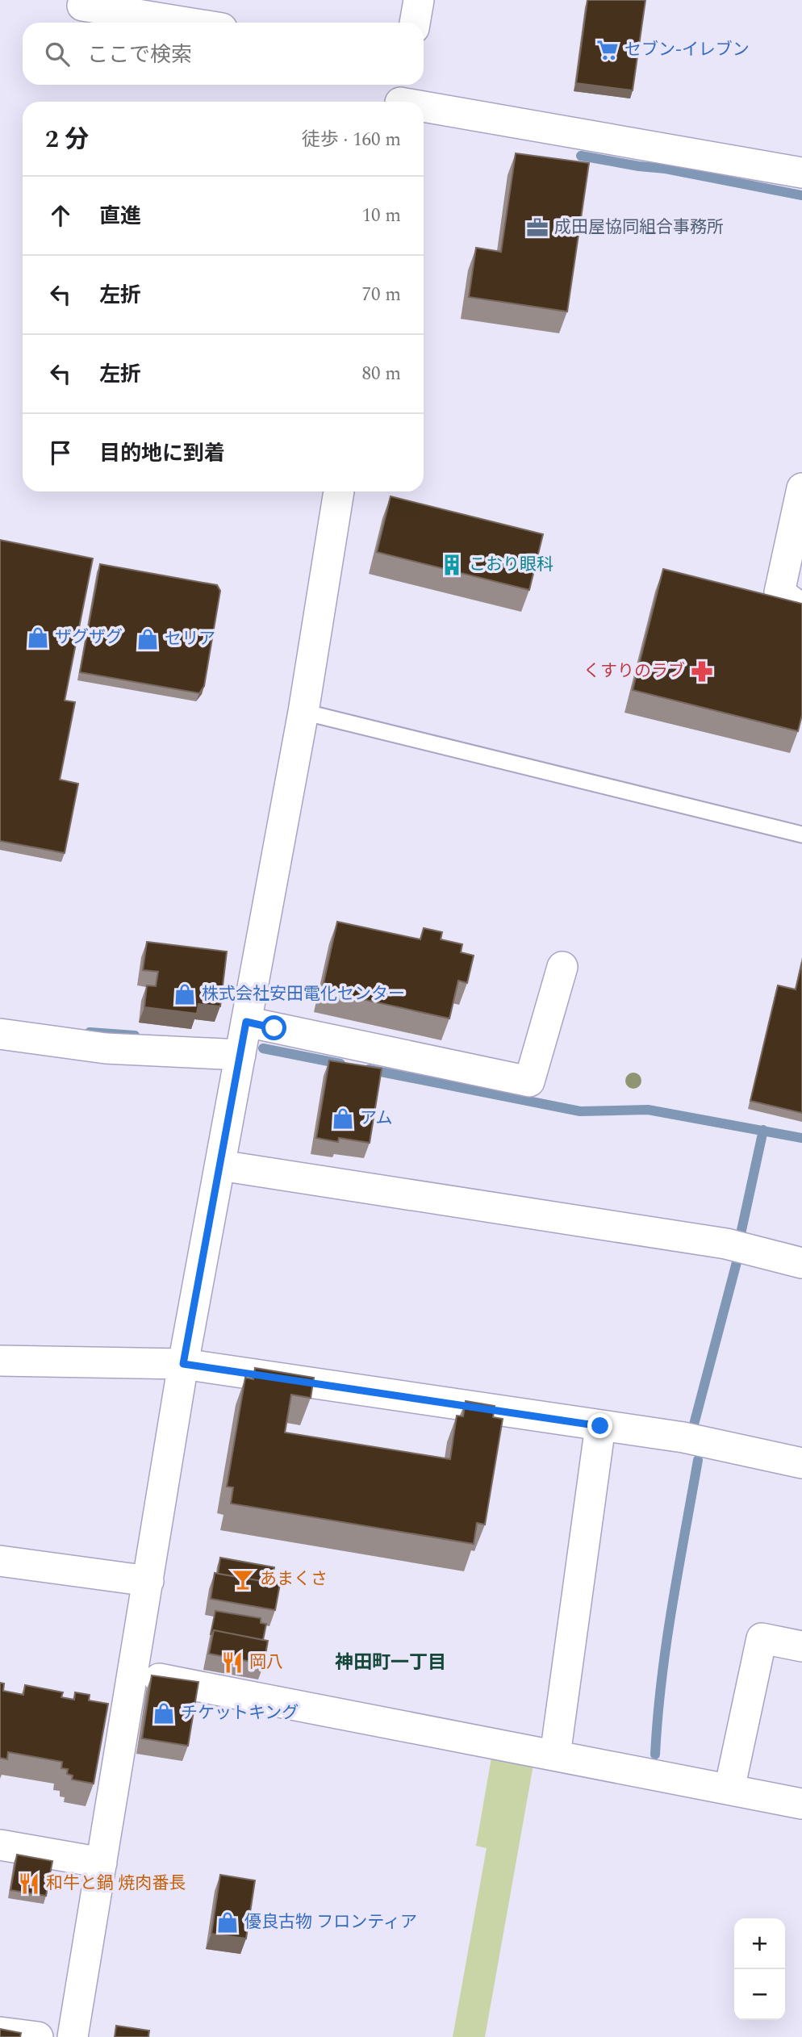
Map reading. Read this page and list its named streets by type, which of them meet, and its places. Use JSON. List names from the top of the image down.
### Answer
{
  "districts": ["神田町一丁目"],
  "places": {
    "supermarket": ["セブン-イレブン"],
    "office": ["成田屋協同組合事務所"],
    "building": ["こおり眼科"],
    "shop": [
      "ザグザグ",
      "セリア",
      "株式会社安田電化センター",
      "アム",
      "チケットキング",
      "優良古物 フロンティア"
    ],
    "pharmacy": ["くすりのラブ"],
    "bar": ["あまくさ"],
    "restaurant": ["岡八", "和牛と鍋 焼肉番長"]
  },
  "page": {
    "search": "ここで検索",
    "heading": ["2 分", "徒歩 · 160 m"],
    "list": [
      ["直進", "10 m"],
      ["左折", "70 m"],
      ["左折", "80 m"],
      "目的地に到着"
    ],
    "map_buttons": ["+", "−"]
  }
}
